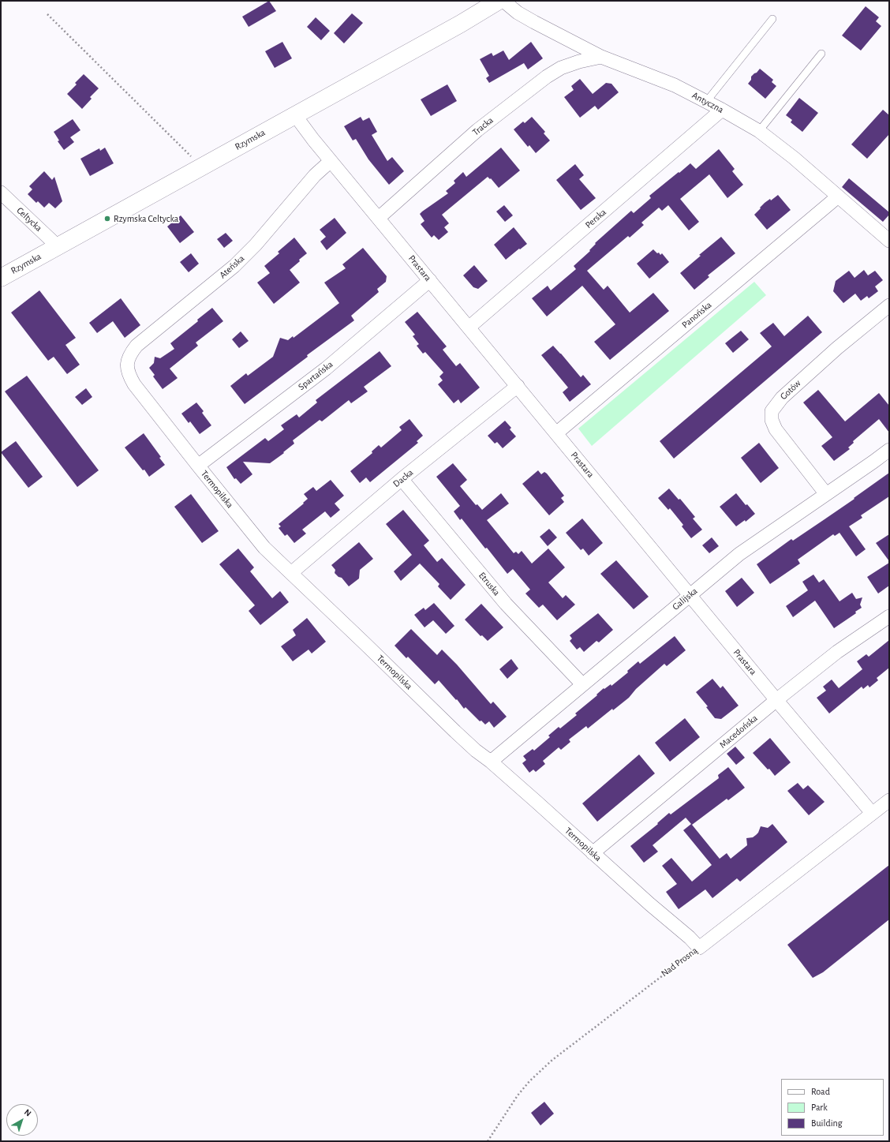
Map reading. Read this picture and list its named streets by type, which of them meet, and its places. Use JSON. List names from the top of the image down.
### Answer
{
  "streets": {
    "main road": ["Rzymska"],
    "street": [
      "Antyczna",
      "Tracka",
      "Perska",
      "Celtycka",
      "Ateńska",
      "Prastara",
      "Panońska",
      "Spartańska",
      "Gotów",
      "Dacka",
      "Termopilska",
      "Etruska",
      "Galijska",
      "Macedońska",
      "Nad Prosną"
    ]
  },
  "crossings": [
    ["Antyczna", "Tracka"],
    ["Antyczna", "Perska"],
    ["Antyczna", "Panońska"],
    ["Tracka", "Prastara"],
    ["Rzymska", "Celtycka"],
    ["Rzymska", "Prastara"],
    ["Perska", "Prastara"],
    ["Ateńska", "Prastara"],
    ["Ateńska", "Termopilska"],
    ["Prastara", "Panońska"],
    ["Prastara", "Spartańska"],
    ["Prastara", "Dacka"],
    ["Prastara", "Galijska"],
    ["Prastara", "Macedońska"],
    ["Prastara", "Nad Prosną"],
    ["Spartańska", "Termopilska"],
    ["Gotów", "Galijska"],
    ["Dacka", "Termopilska"],
    ["Dacka", "Etruska"],
    ["Termopilska", "Galijska"],
    ["Termopilska", "Macedońska"],
    ["Termopilska", "Nad Prosną"],
    ["Etruska", "Galijska"]
  ],
  "places": ["Rzymska Celtycka"],
  "legend": ["Road", "Park", "Building"],
  "north": "top right"
}
